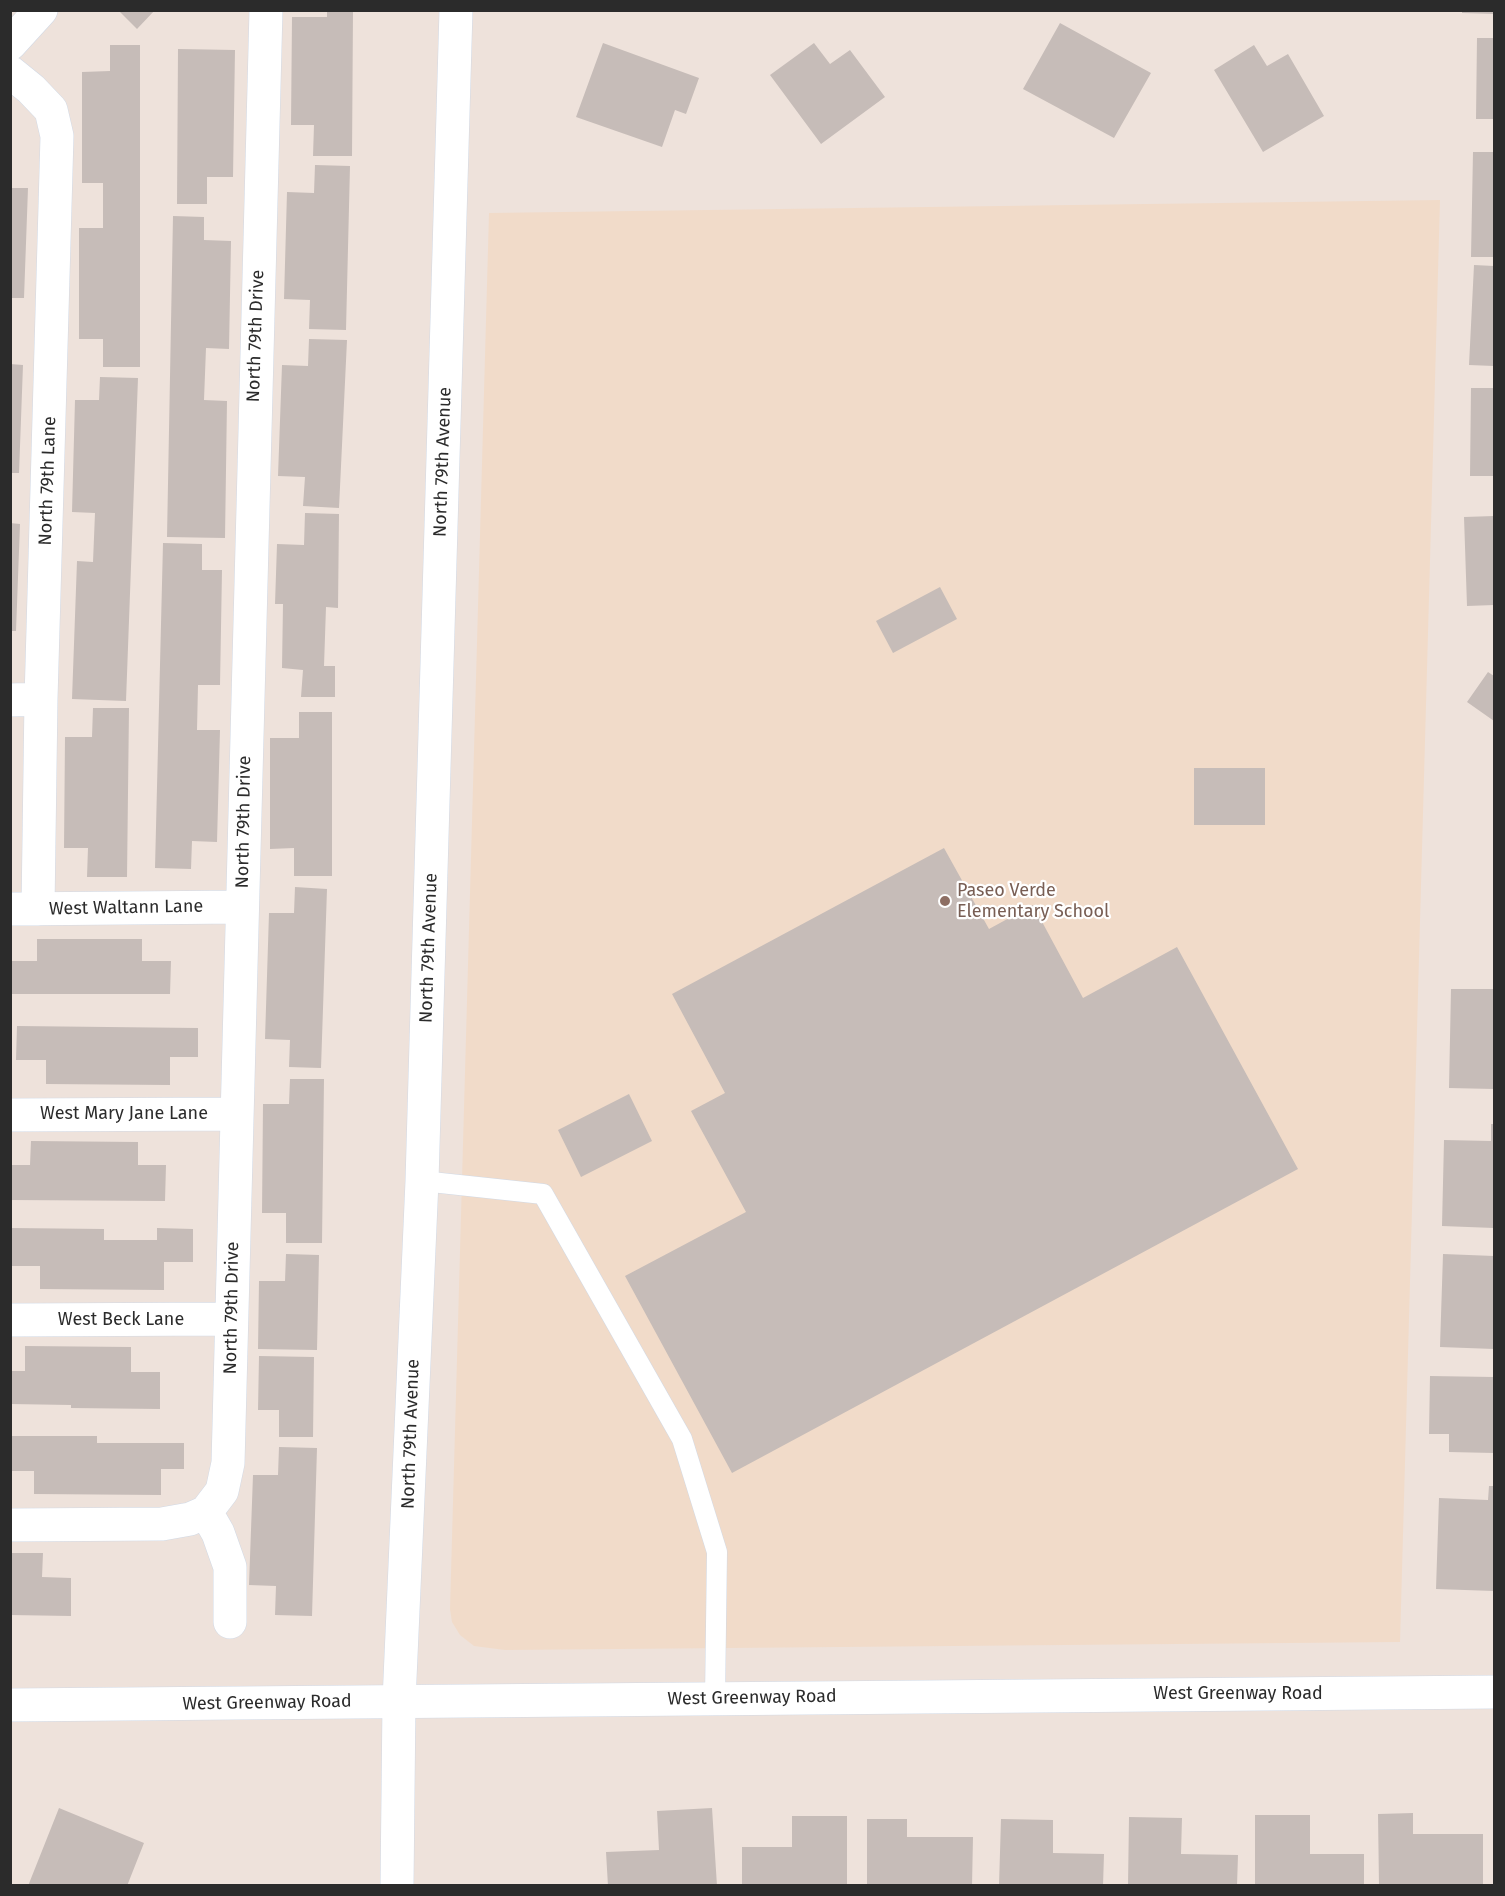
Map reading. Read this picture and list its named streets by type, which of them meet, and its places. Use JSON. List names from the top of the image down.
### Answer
{
  "streets": {
    "street": [
      "North 79th Drive",
      "North 79th Avenue",
      "North 79th Lane",
      "West Waltann Lane",
      "West Mary Jane Lane",
      "West Beck Lane",
      "West Greenway Road"
    ]
  },
  "crossings": [
    ["North 79th Drive", "West Waltann Lane"],
    ["North 79th Drive", "West Mary Jane Lane"],
    ["North 79th Drive", "West Beck Lane"],
    ["North 79th Avenue", "West Greenway Road"],
    ["North 79th Lane", "West Waltann Lane"]
  ],
  "places": ["Paseo Verde Elementary School"]
}
